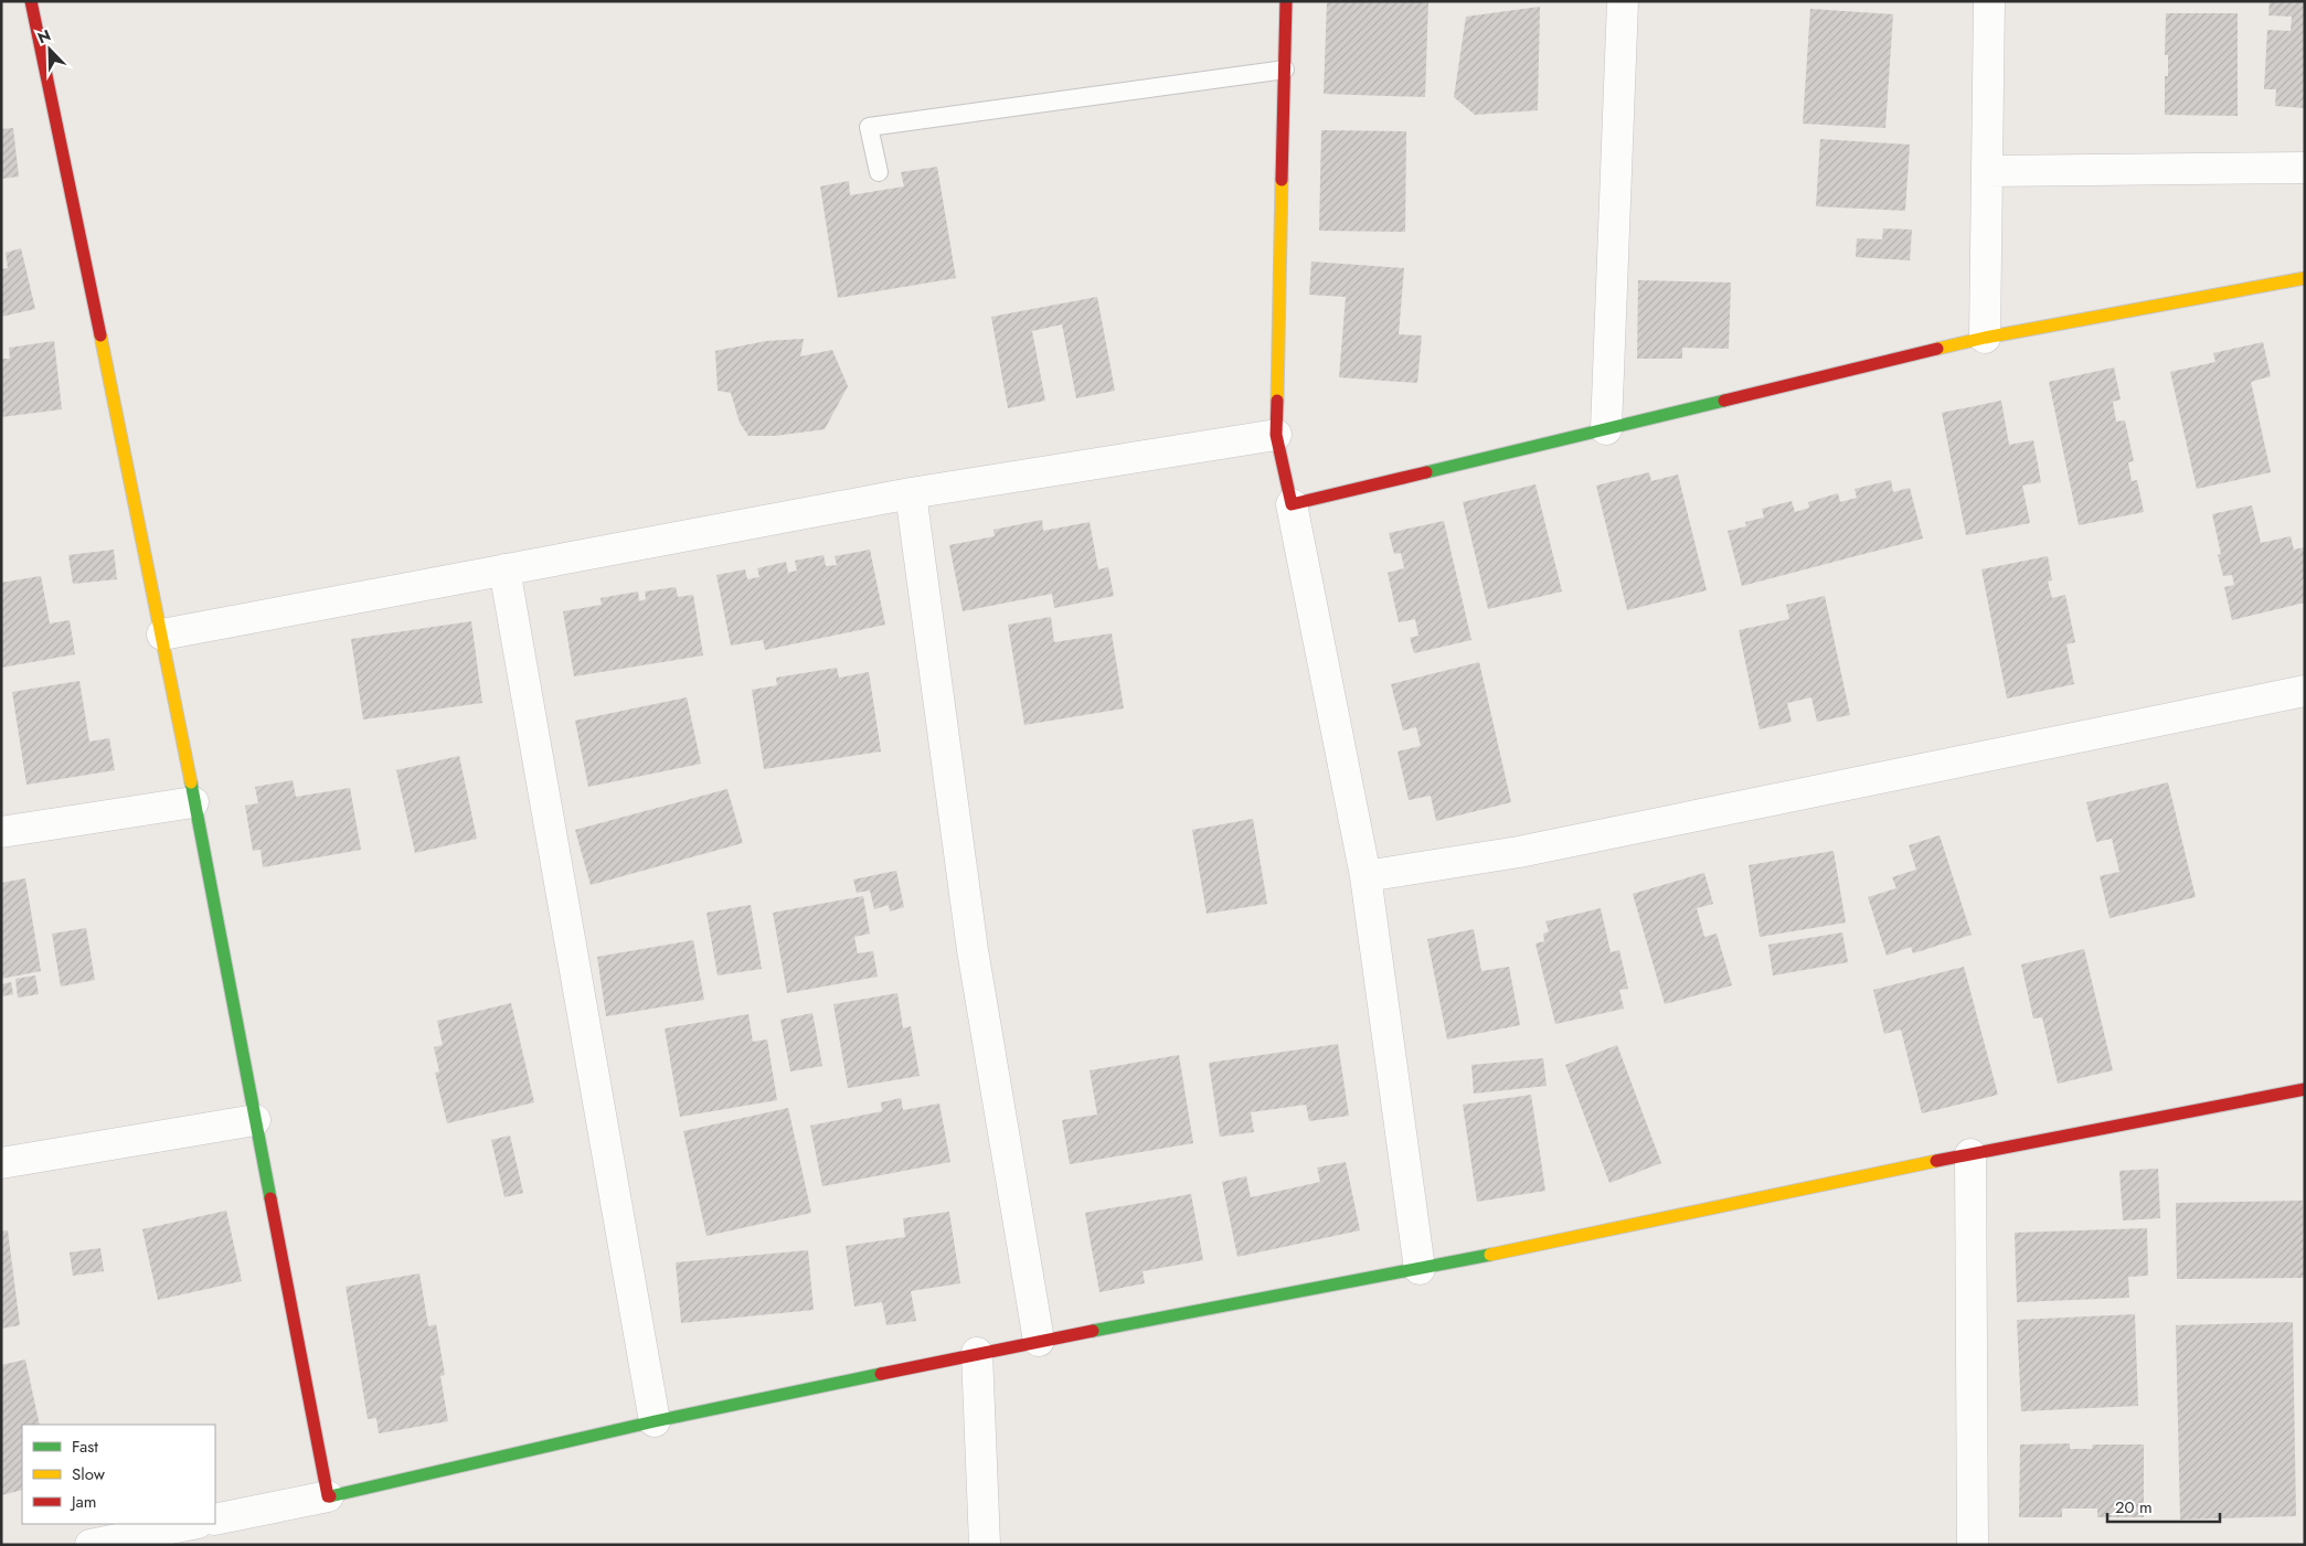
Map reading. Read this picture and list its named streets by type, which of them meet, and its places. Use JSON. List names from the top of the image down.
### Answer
{
  "legend": ["Fast", "Slow", "Jam"],
  "scale_bar": "20 m",
  "north": "top left"
}
